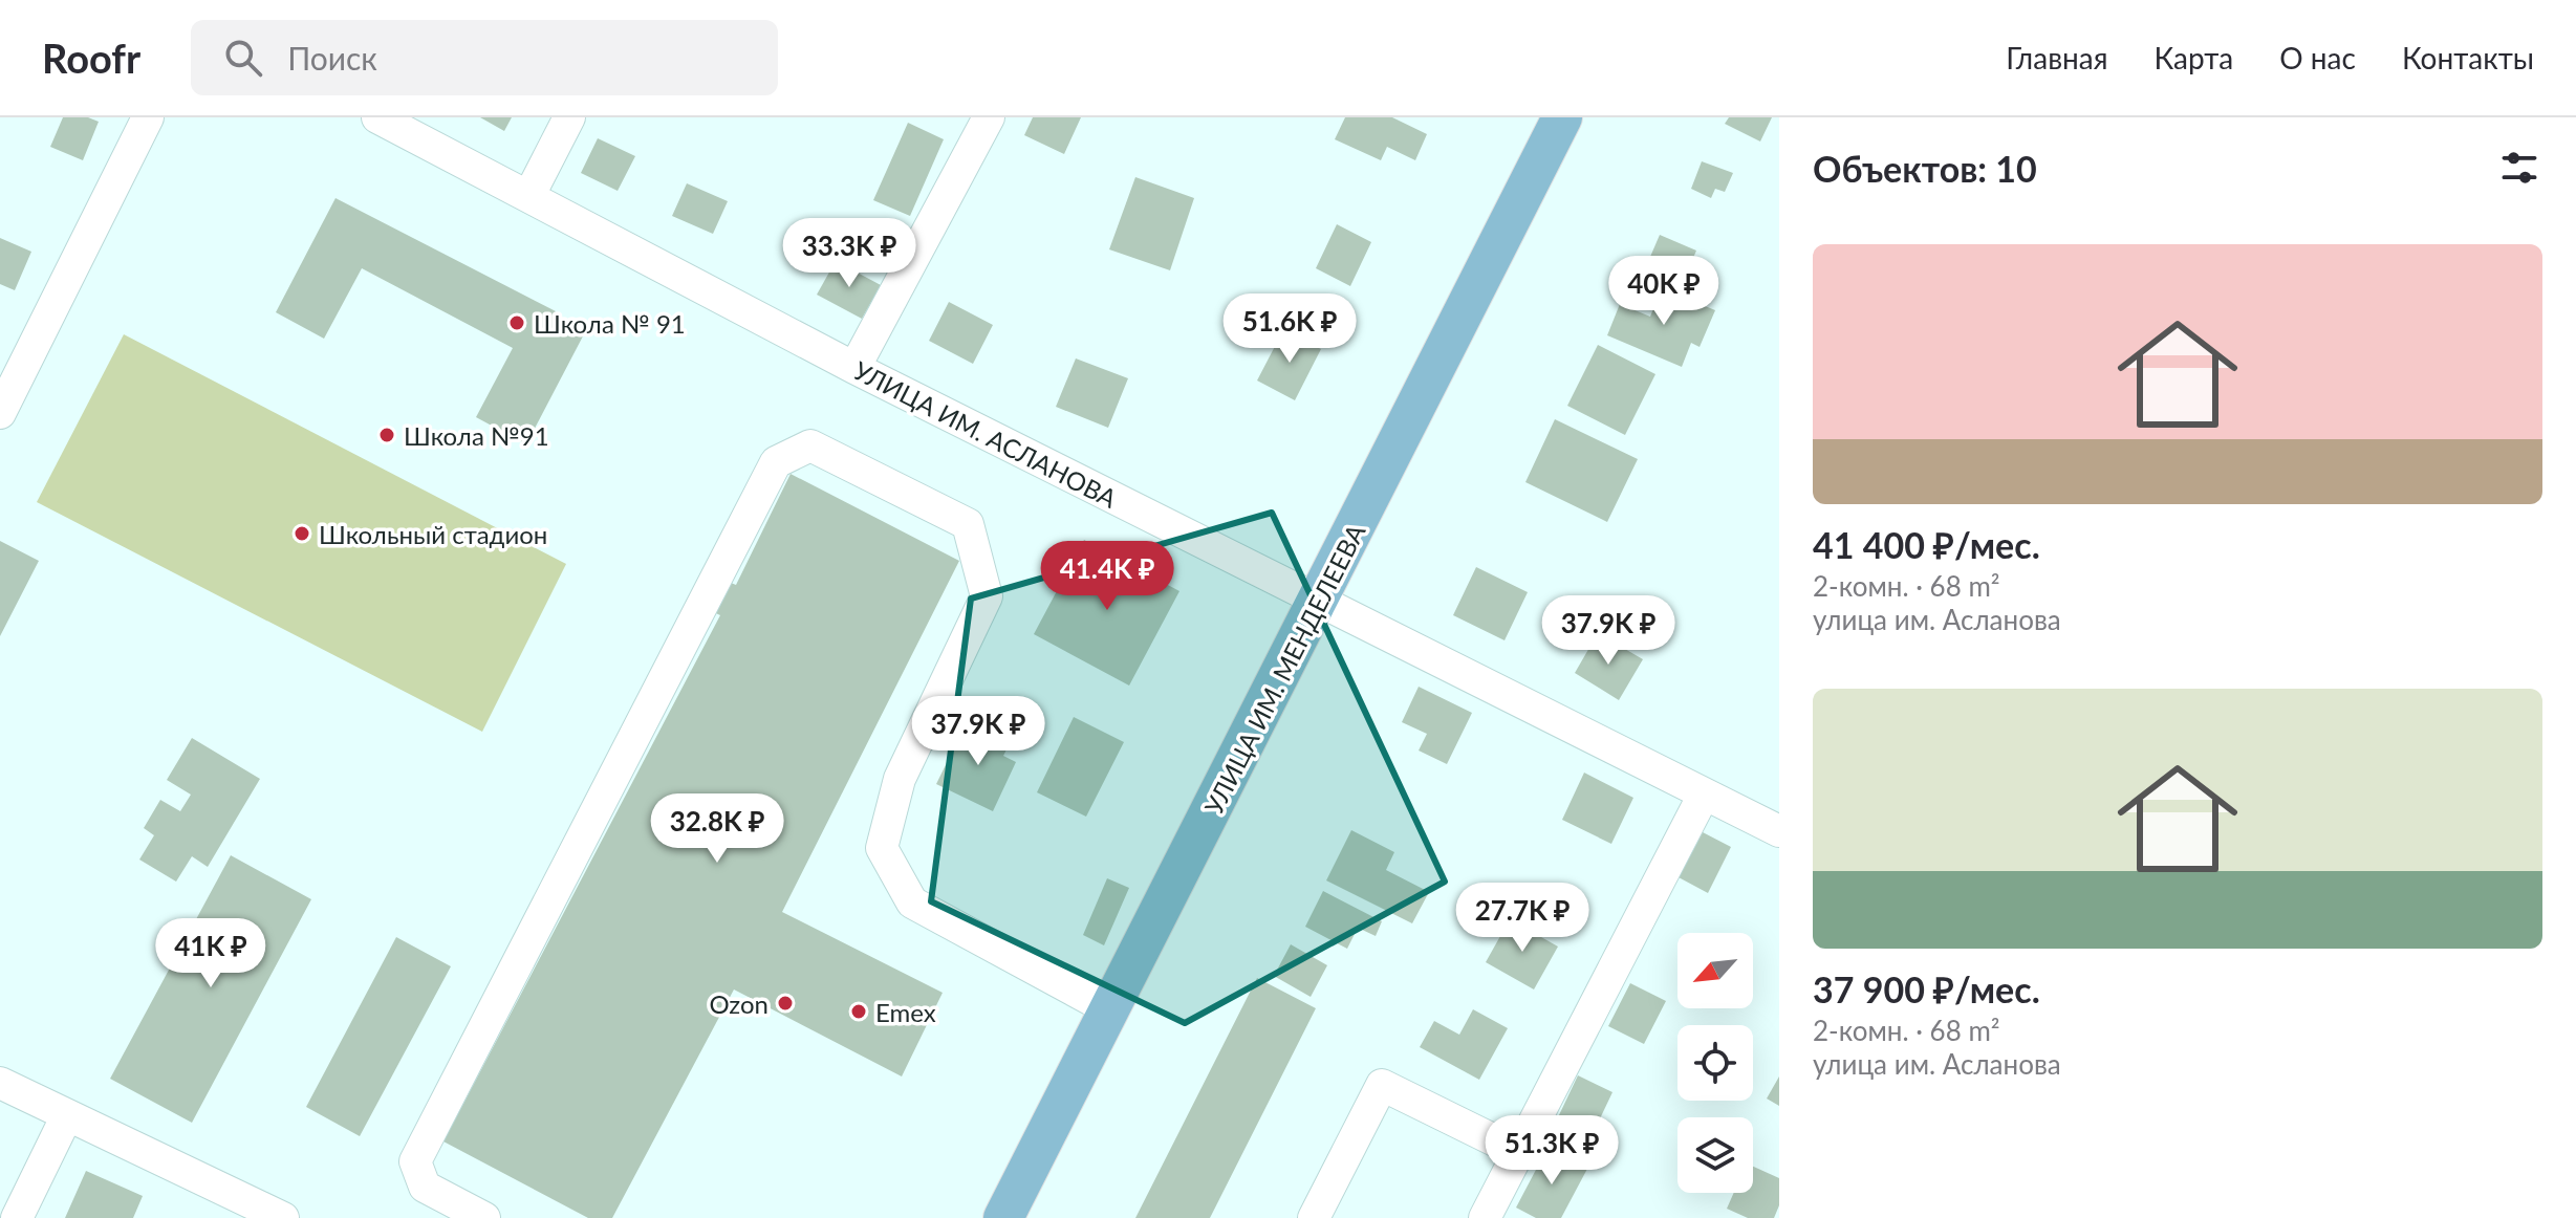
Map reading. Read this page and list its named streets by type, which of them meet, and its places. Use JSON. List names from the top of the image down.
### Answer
{
  "streets": {
    "main road": ["УЛИЦА ИМ. МЕНДЕЛЕЕВА"],
    "street": ["УЛИЦА ИМ. АСЛАНОВА"]
  },
  "crossings": [
    ["УЛИЦА ИМ. АСЛАНОВА", "УЛИЦА ИМ. МЕНДЕЛЕЕВА"]
  ],
  "places": [
    "Школа № 91",
    "Школа №91",
    "Школьный стадион",
    "Ozon",
    "Emex"
  ],
  "north": "bottom left",
  "page": {
    "header": "Roofr",
    "search": "Поиск",
    "nav": [
      "Главная",
      "Карта",
      "О нас",
      "Контакты"
    ],
    "heading": "Объектов: 10",
    "price": [
      "33.3K ₽",
      "40K ₽",
      "51.6K ₽",
      "41.4K ₽",
      "37.9K ₽",
      "37.9K ₽",
      "32.8K ₽",
      "27.7K ₽",
      "41K ₽",
      "51.3K ₽"
    ],
    "list": [
      {
        "name": "41 400 ₽/мес.",
        "note": "2-комн. · 68 m² · улица им. Асланова"
      },
      {
        "name": "37 900 ₽/мес.",
        "note": "2-комн. · 68 m² · улица им. Асланова"
      }
    ]
  }
}
